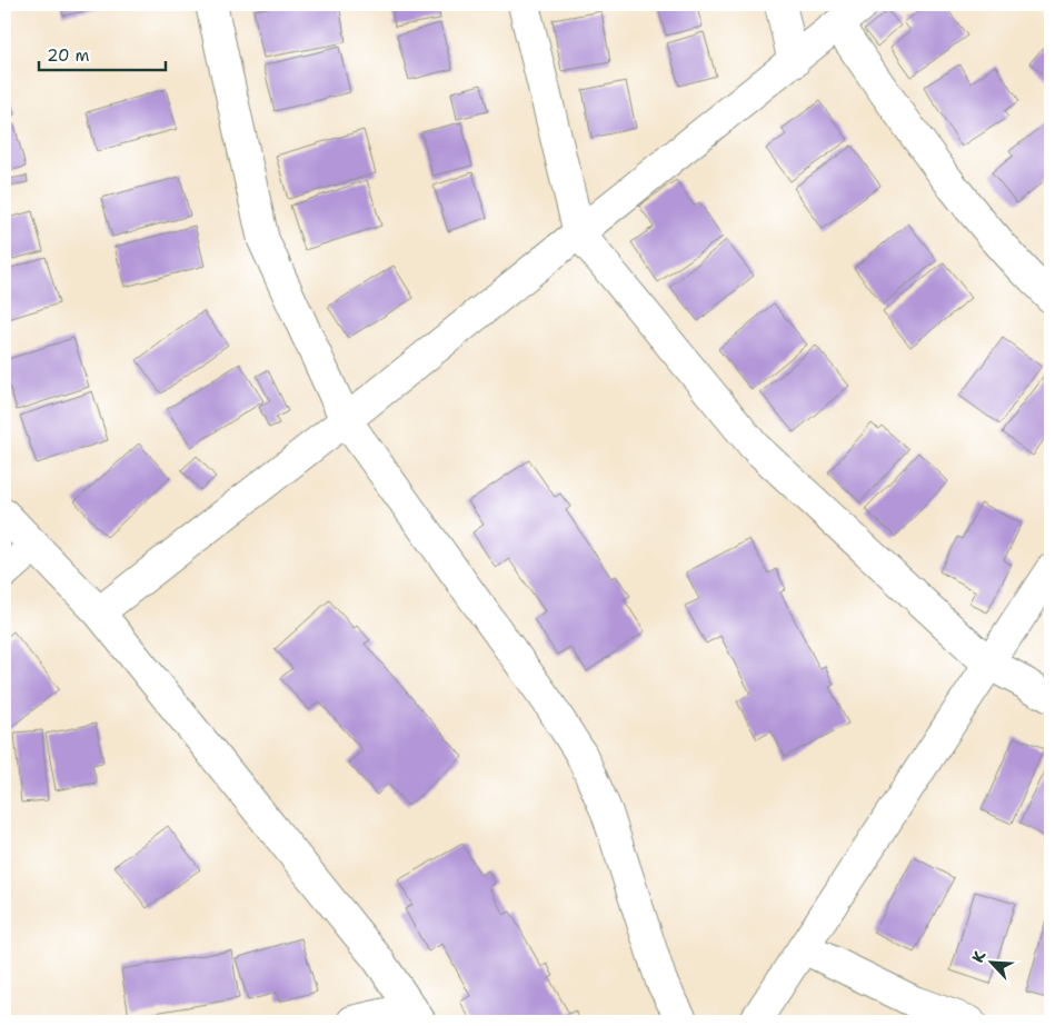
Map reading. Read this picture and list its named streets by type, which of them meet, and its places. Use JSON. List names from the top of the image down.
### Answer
{
  "scale_bar": "20 m",
  "north": "top left"
}
